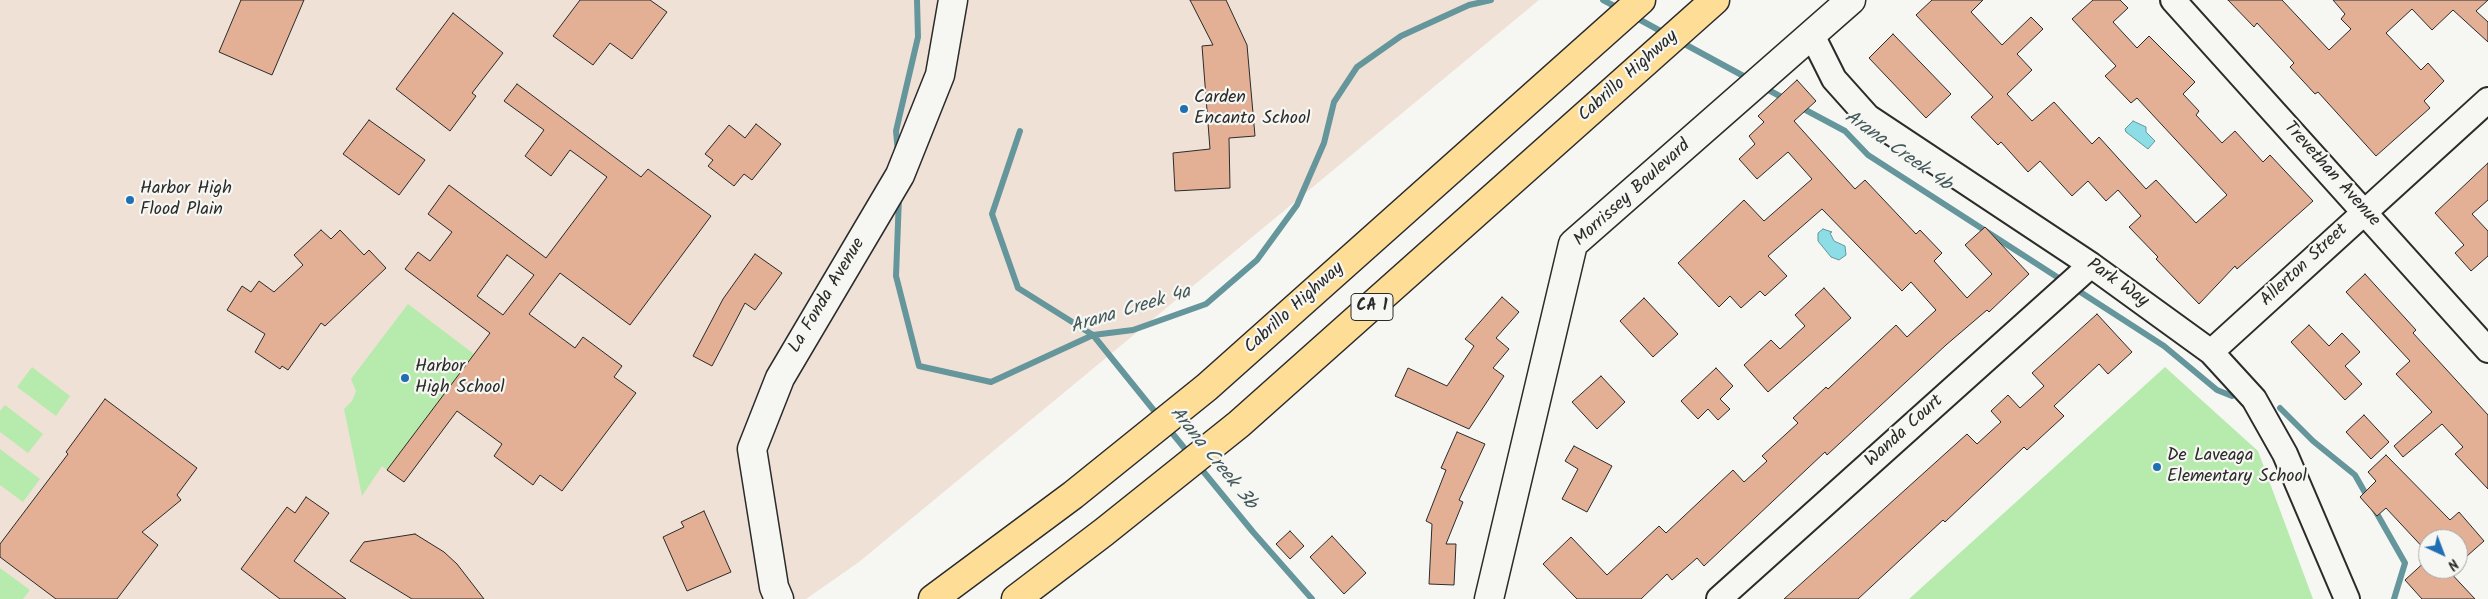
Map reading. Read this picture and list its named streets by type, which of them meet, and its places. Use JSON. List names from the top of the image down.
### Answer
{
  "streets": {
    "highway": ["Cabrillo Highway", "CA 1"],
    "street": [
      "Trevethan Avenue",
      "Morrissey Boulevard",
      "Allerton Street",
      "Park Way",
      "La Fonda Avenue",
      "Wanda Court"
    ]
  },
  "crossings": [
    ["Trevethan Avenue", "Allerton Street"],
    ["Morrissey Boulevard", "Park Way"],
    ["Allerton Street", "Park Way"],
    ["Park Way", "Wanda Court"]
  ],
  "water": ["Arana Creek 4b", "Arana Creek 4a", "Arana Creek 3b"],
  "places": [
    "Carden Encanto School",
    "Harbor High Flood Plain",
    "Harbor High School",
    "De Laveaga Elementary School"
  ],
  "north": "bottom right"
}
